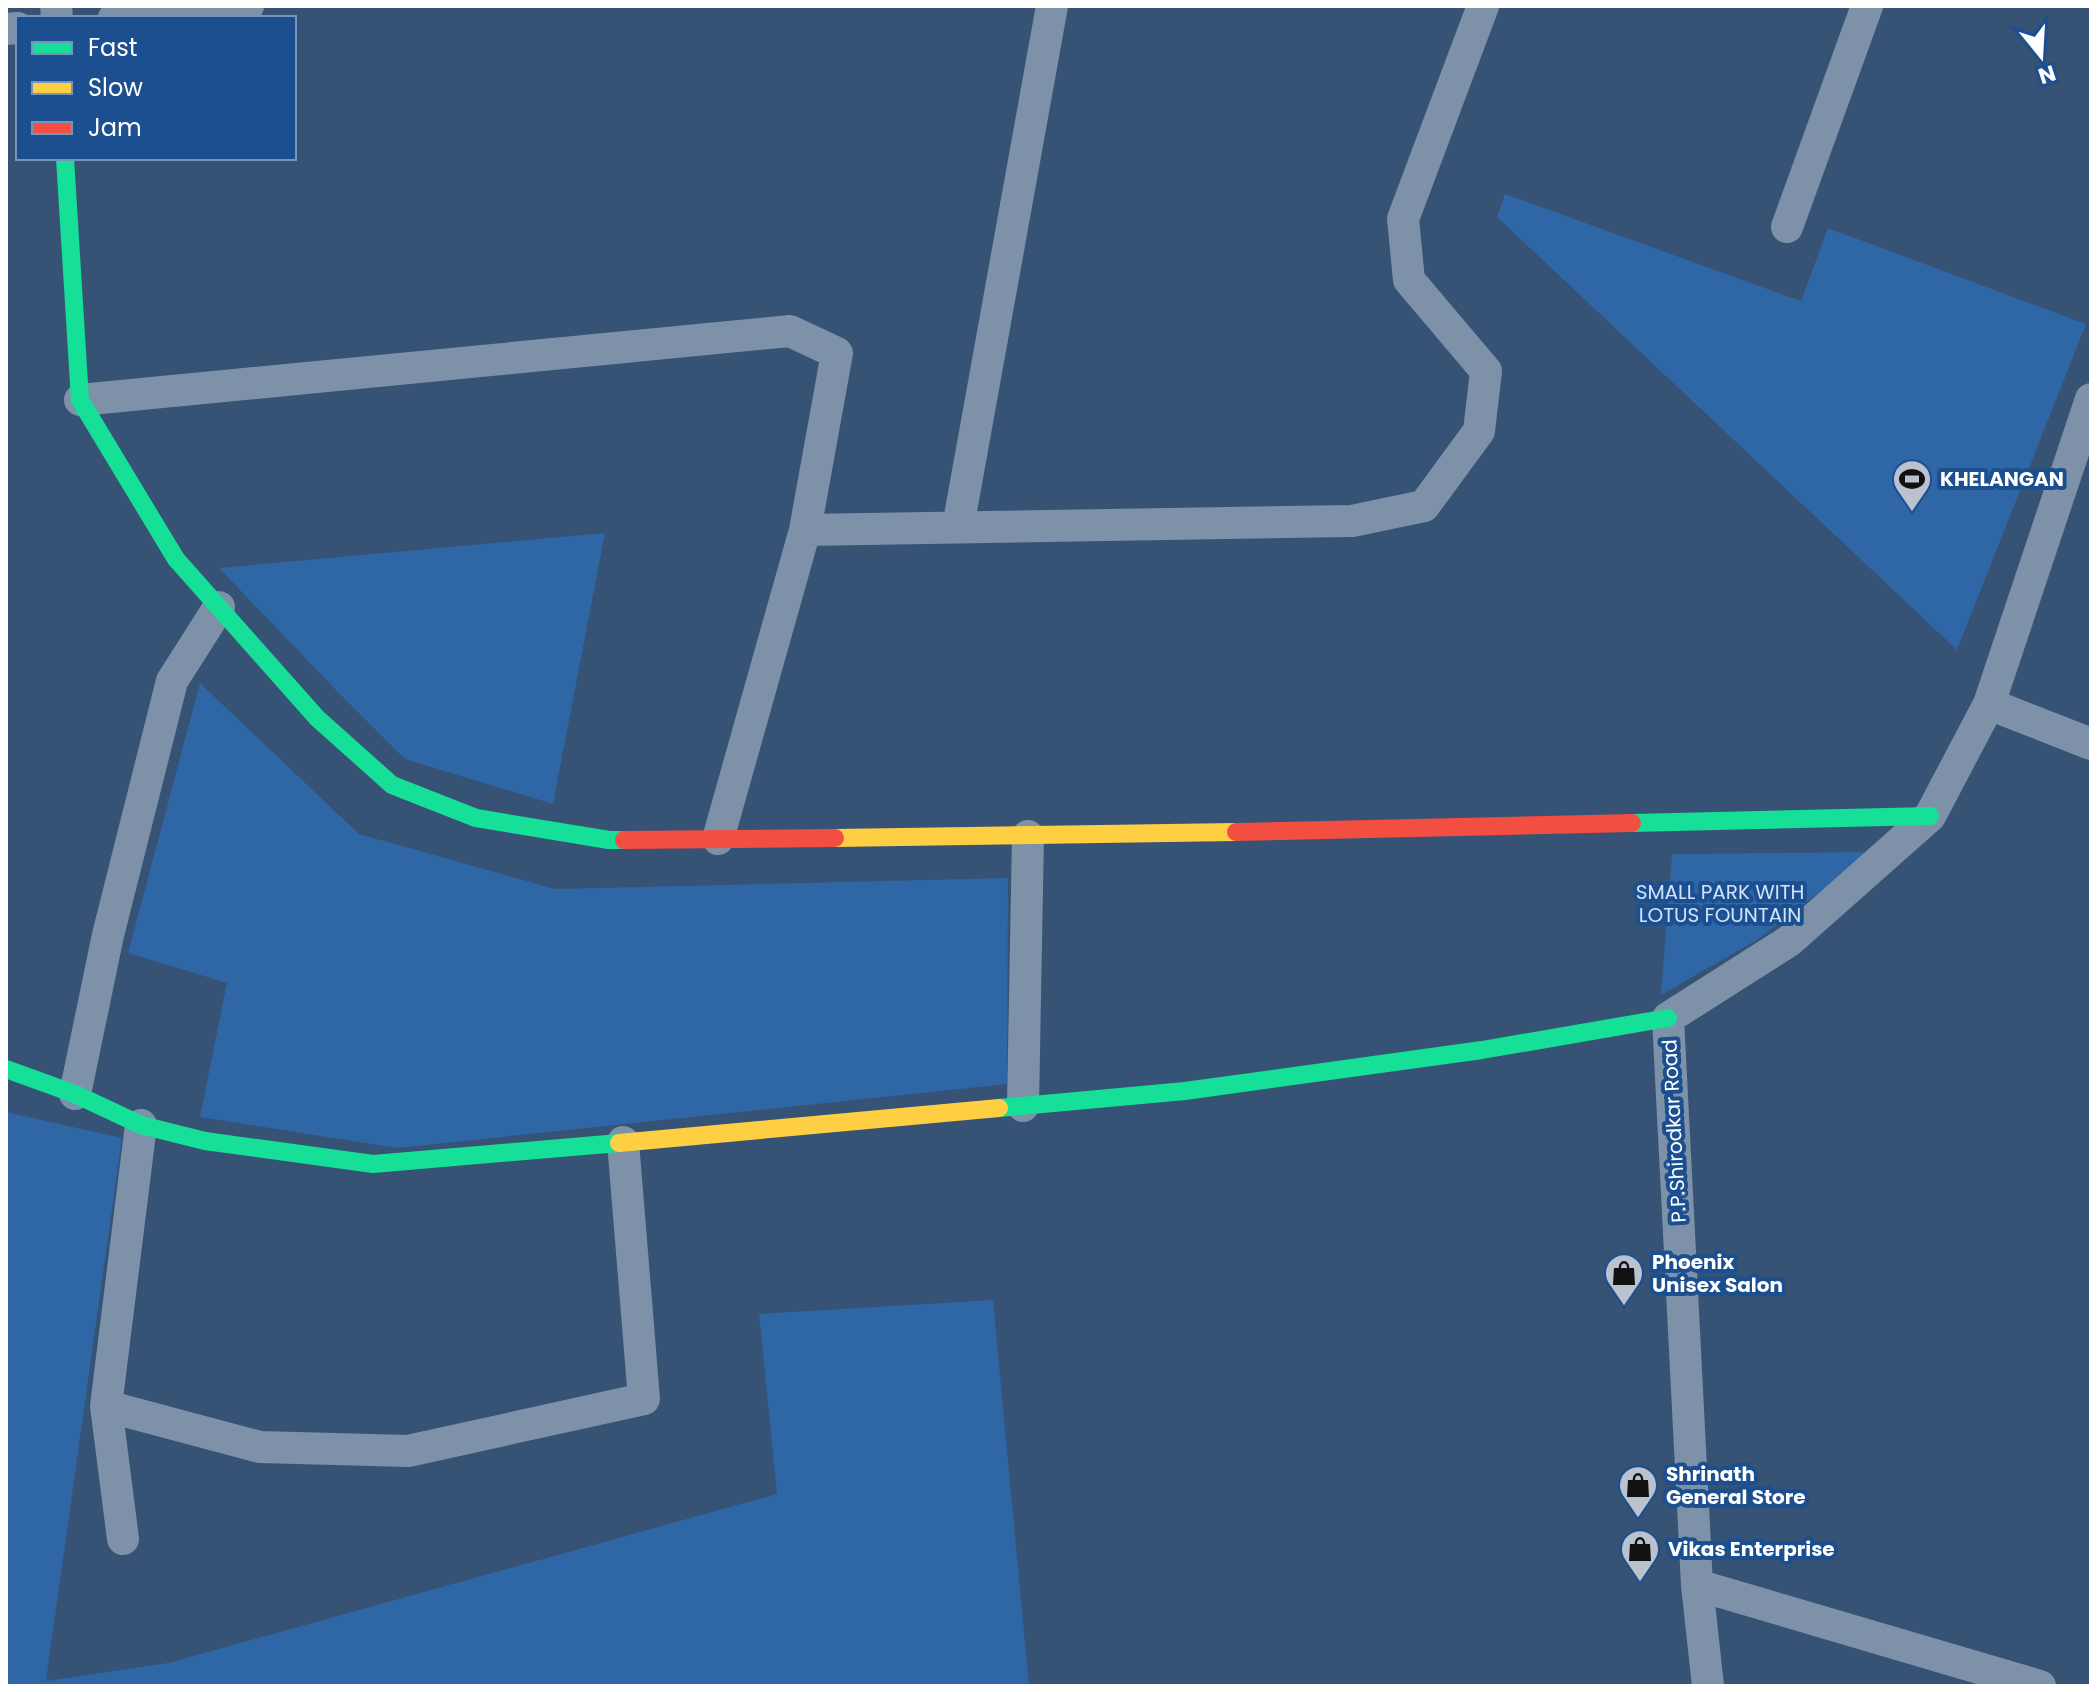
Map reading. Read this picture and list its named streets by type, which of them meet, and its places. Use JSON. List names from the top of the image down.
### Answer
{
  "streets": {
    "street": ["P.P.Shirodkar Road"]
  },
  "parks": ["SMALL PARK WITH LOTUS FOUNTAIN"],
  "places": {
    "sports": ["KHELANGAN"],
    "shop": ["Phoenix Unisex Salon", "Shrinath General Store", "Vikas Enterprise"]
  },
  "legend": ["Fast", "Slow", "Jam"],
  "north": "bottom"
}
